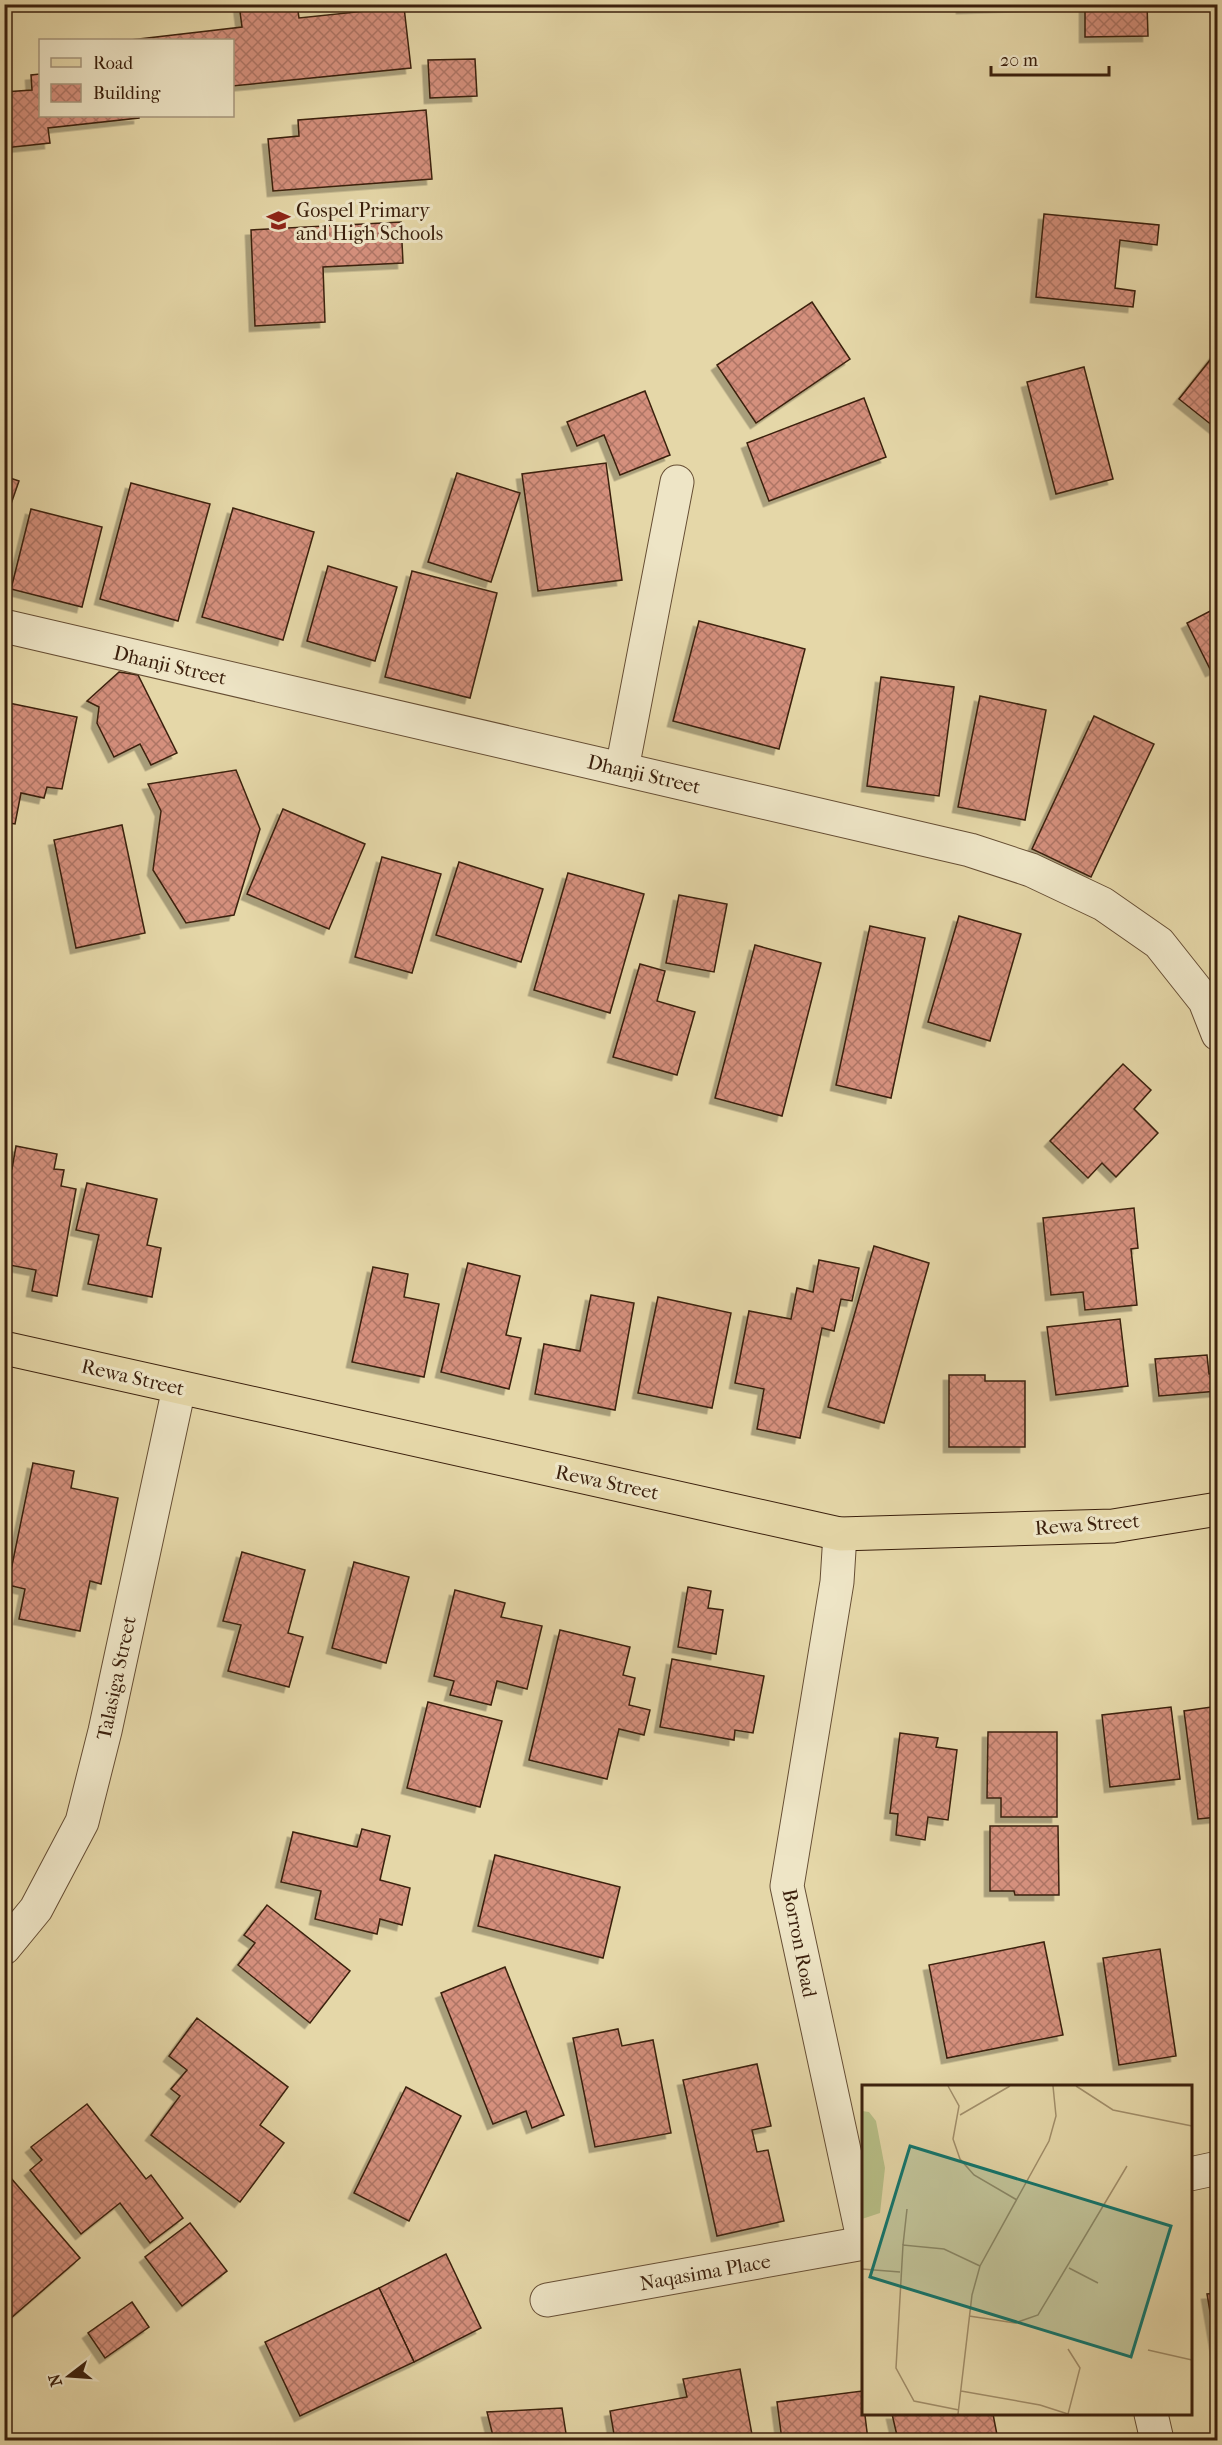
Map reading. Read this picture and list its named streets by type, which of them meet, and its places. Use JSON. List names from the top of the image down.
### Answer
{
  "streets": {
    "main road": ["Rewa Street"],
    "street": [
      "Dhanji Street",
      "Talasiga Street",
      "Borron Road",
      "Naqasima Place"
    ]
  },
  "crossings": [
    ["Rewa Street", "Talasiga Street"],
    ["Rewa Street", "Borron Road"]
  ],
  "places": {
    "school or university": ["Gospel Primary and High Schools"]
  },
  "legend": ["Road", "Building"],
  "scale_bar": "20 m",
  "north": "left"
}
